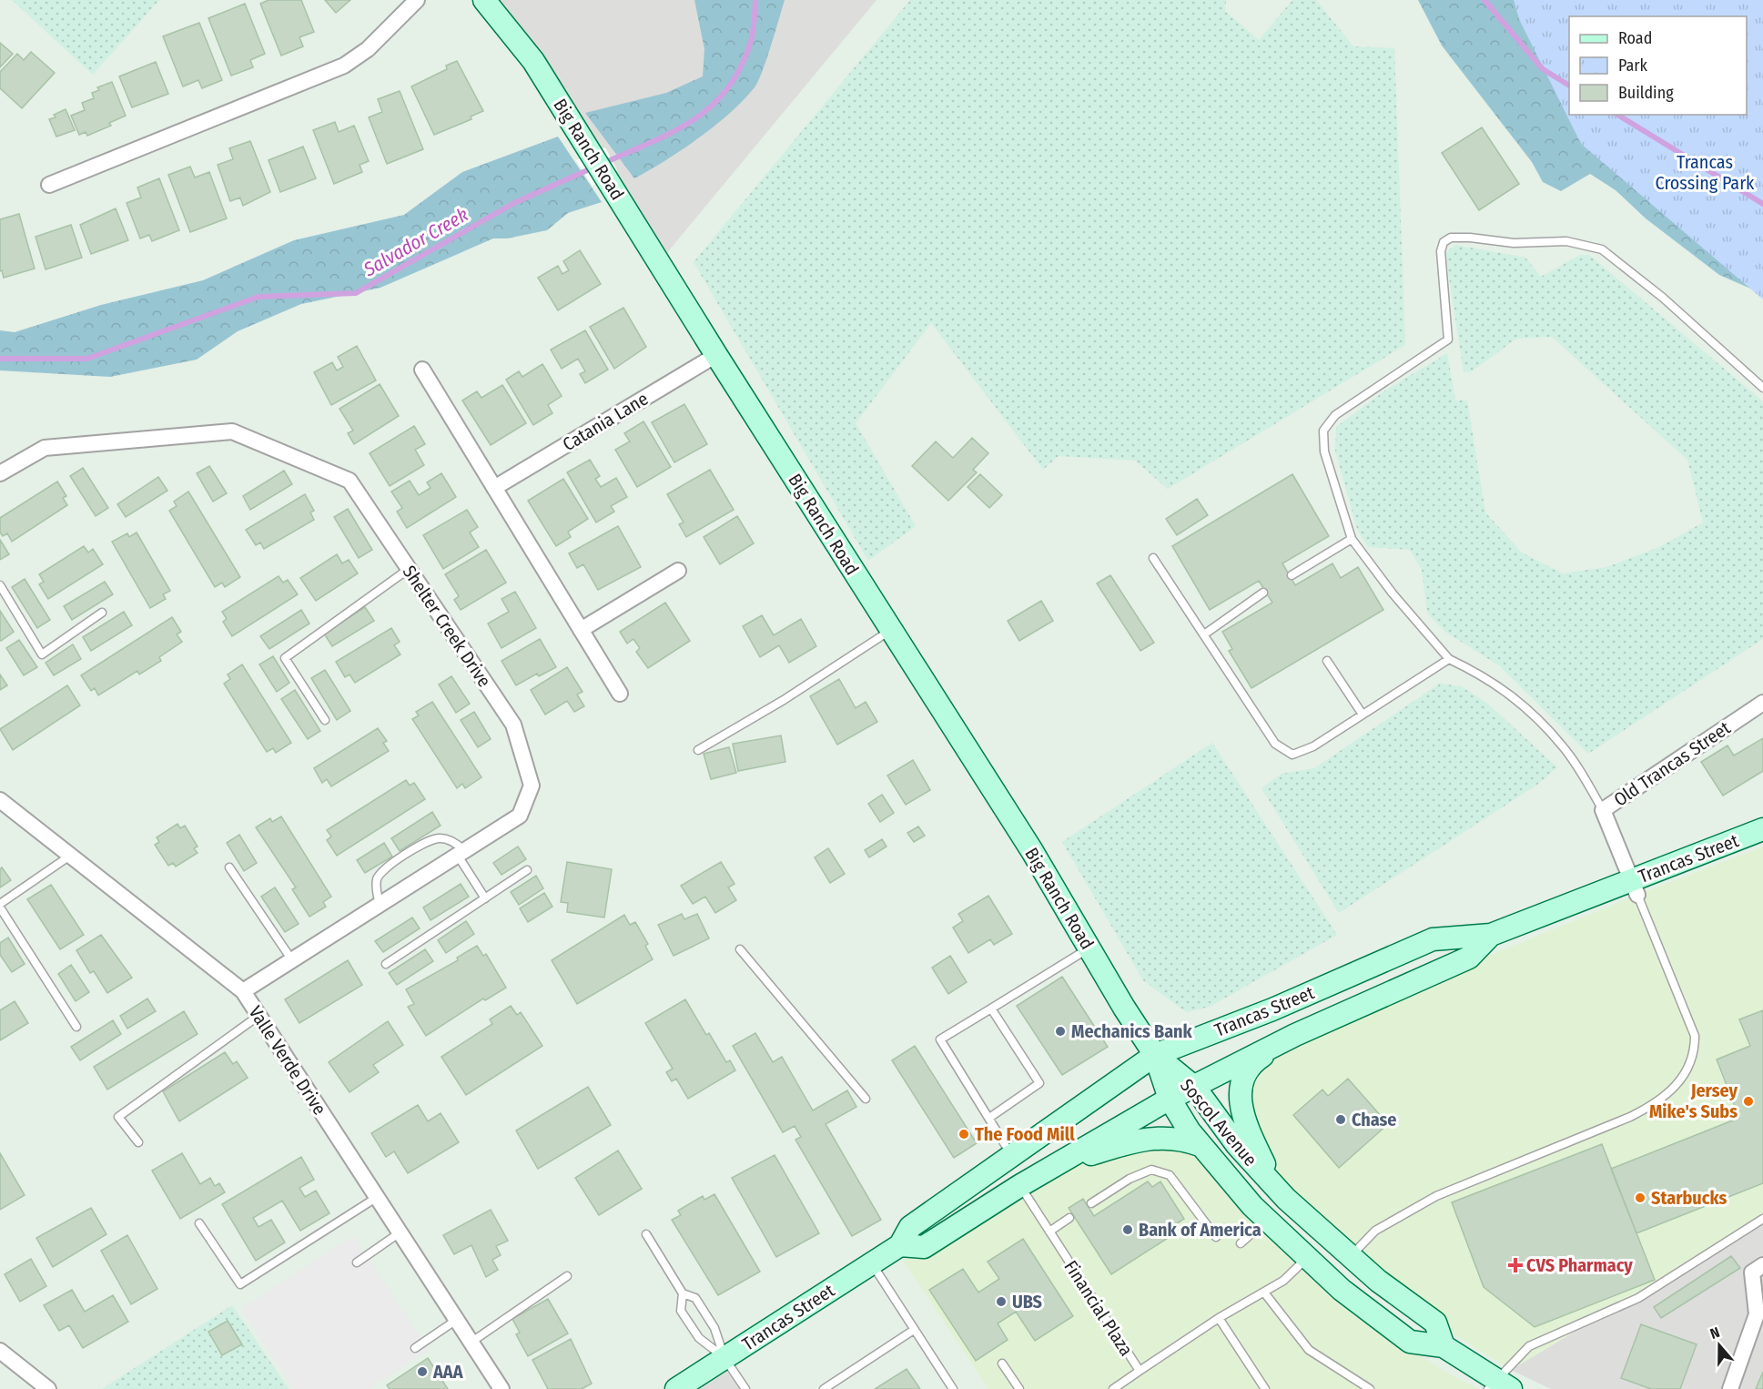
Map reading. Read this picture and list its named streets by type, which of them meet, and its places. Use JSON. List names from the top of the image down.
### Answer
{
  "streets": {
    "main road": ["Big Ranch Road", "Trancas Street", "Soscol Avenue"],
    "street": [
      "Catania Lane",
      "Shelter Creek Drive",
      "Old Trancas Street",
      "Valle Verde Drive"
    ],
    "lane": ["Financial Plaza"]
  },
  "crossings": [
    ["Big Ranch Road", "Catania Lane"],
    ["Big Ranch Road", "Trancas Street"],
    ["Big Ranch Road", "Soscol Avenue"],
    ["Shelter Creek Drive", "Valle Verde Drive"],
    ["Old Trancas Street", "Trancas Street"],
    ["Trancas Street", "Soscol Avenue"],
    ["Trancas Street", "Financial Plaza"],
    ["Soscol Avenue", "Financial Plaza"]
  ],
  "water": ["Salvador Creek"],
  "parks": ["Trancas Crossing Park"],
  "places": {
    "other": [
      "Mechanics Bank",
      "Jersey Mike's Subs",
      "Chase",
      "The Food Mill",
      "Starbucks",
      "Bank of America",
      "UBS",
      "AAA"
    ],
    "health": ["CVS Pharmacy"]
  },
  "legend": ["Road", "Park", "Building"],
  "north": "top"
}
